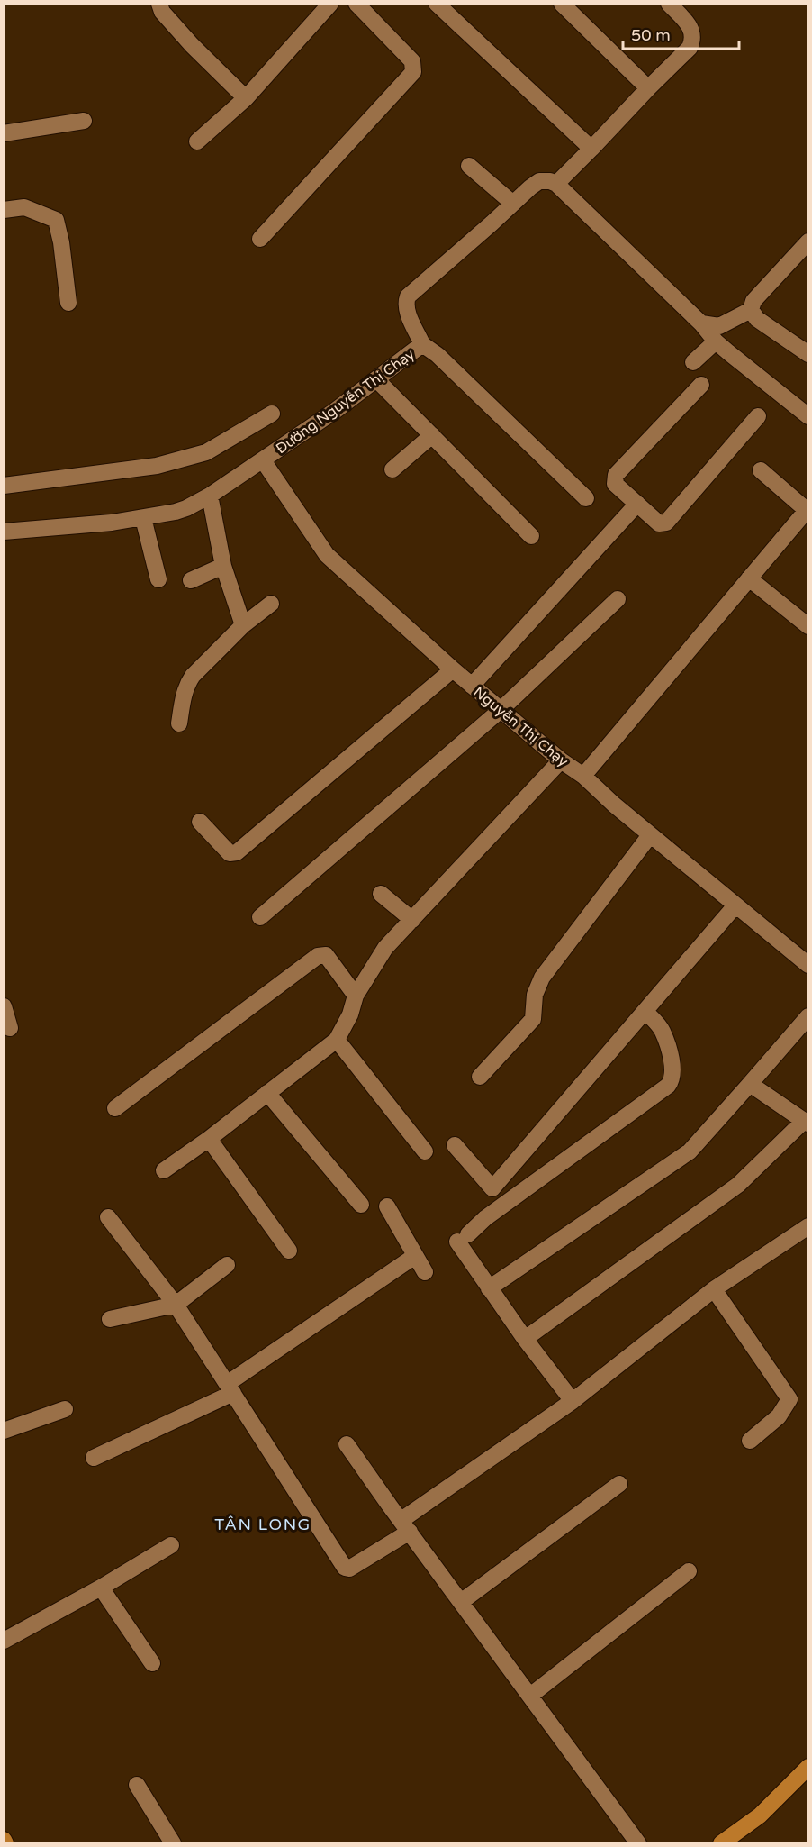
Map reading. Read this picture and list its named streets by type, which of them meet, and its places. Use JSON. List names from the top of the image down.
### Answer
{
  "streets": {
    "street": ["Đường Nguyễn Thị Chạy", "Nguyễn Thị Chạy"]
  },
  "crossings": [
    ["Đường Nguyễn Thị Chạy", "Nguyễn Thị Chạy"]
  ],
  "districts": ["TÂN LONG"],
  "scale_bar": "50 m"
}
